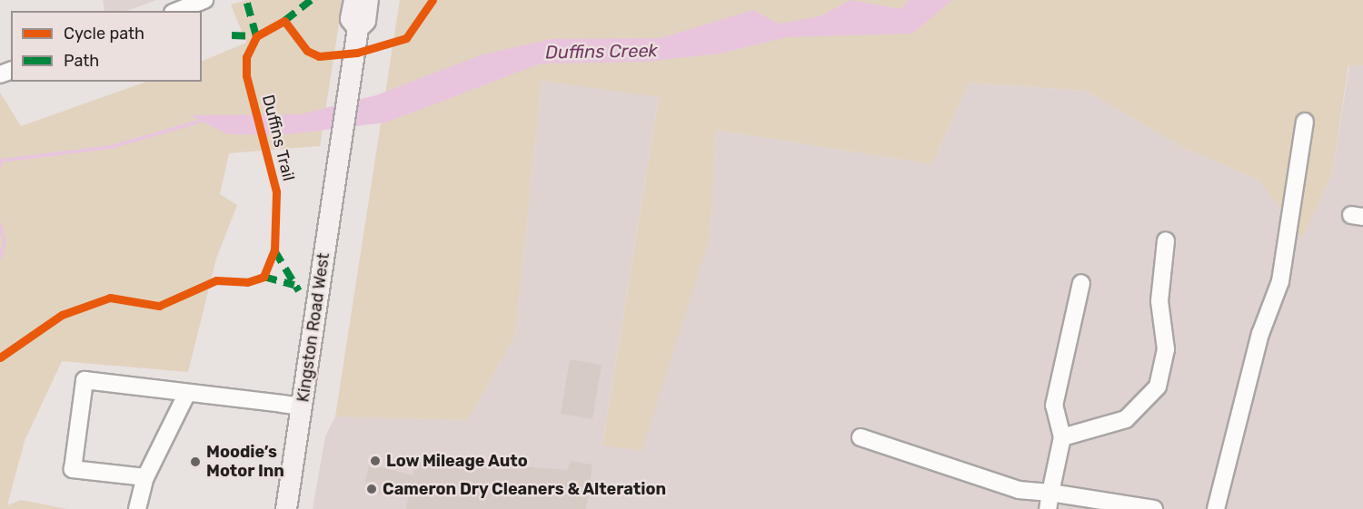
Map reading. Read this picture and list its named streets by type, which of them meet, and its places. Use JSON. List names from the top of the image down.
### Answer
{
  "streets": {
    "main road": ["Kingston Road West"],
    "cycle path": ["Duffins Trail"]
  },
  "water": ["Duffins Creek"],
  "places": ["Low Mileage Auto", "Moodie’s Motor Inn", "Cameron Dry Cleaners & Alteration"],
  "legend": ["Cycle path", "Path"]
}
